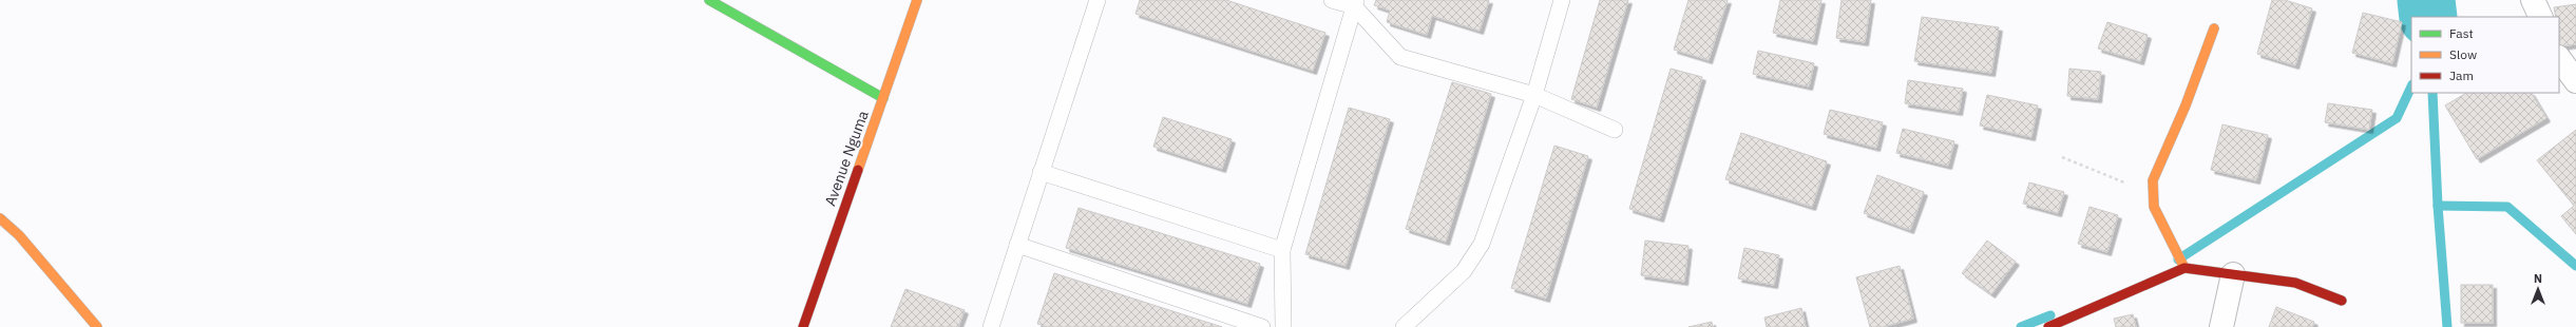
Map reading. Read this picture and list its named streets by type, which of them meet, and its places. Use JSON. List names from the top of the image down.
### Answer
{
  "streets": {
    "street": ["Avenue Nguma"]
  },
  "legend": ["Fast", "Slow", "Jam"],
  "north": "top"
}
